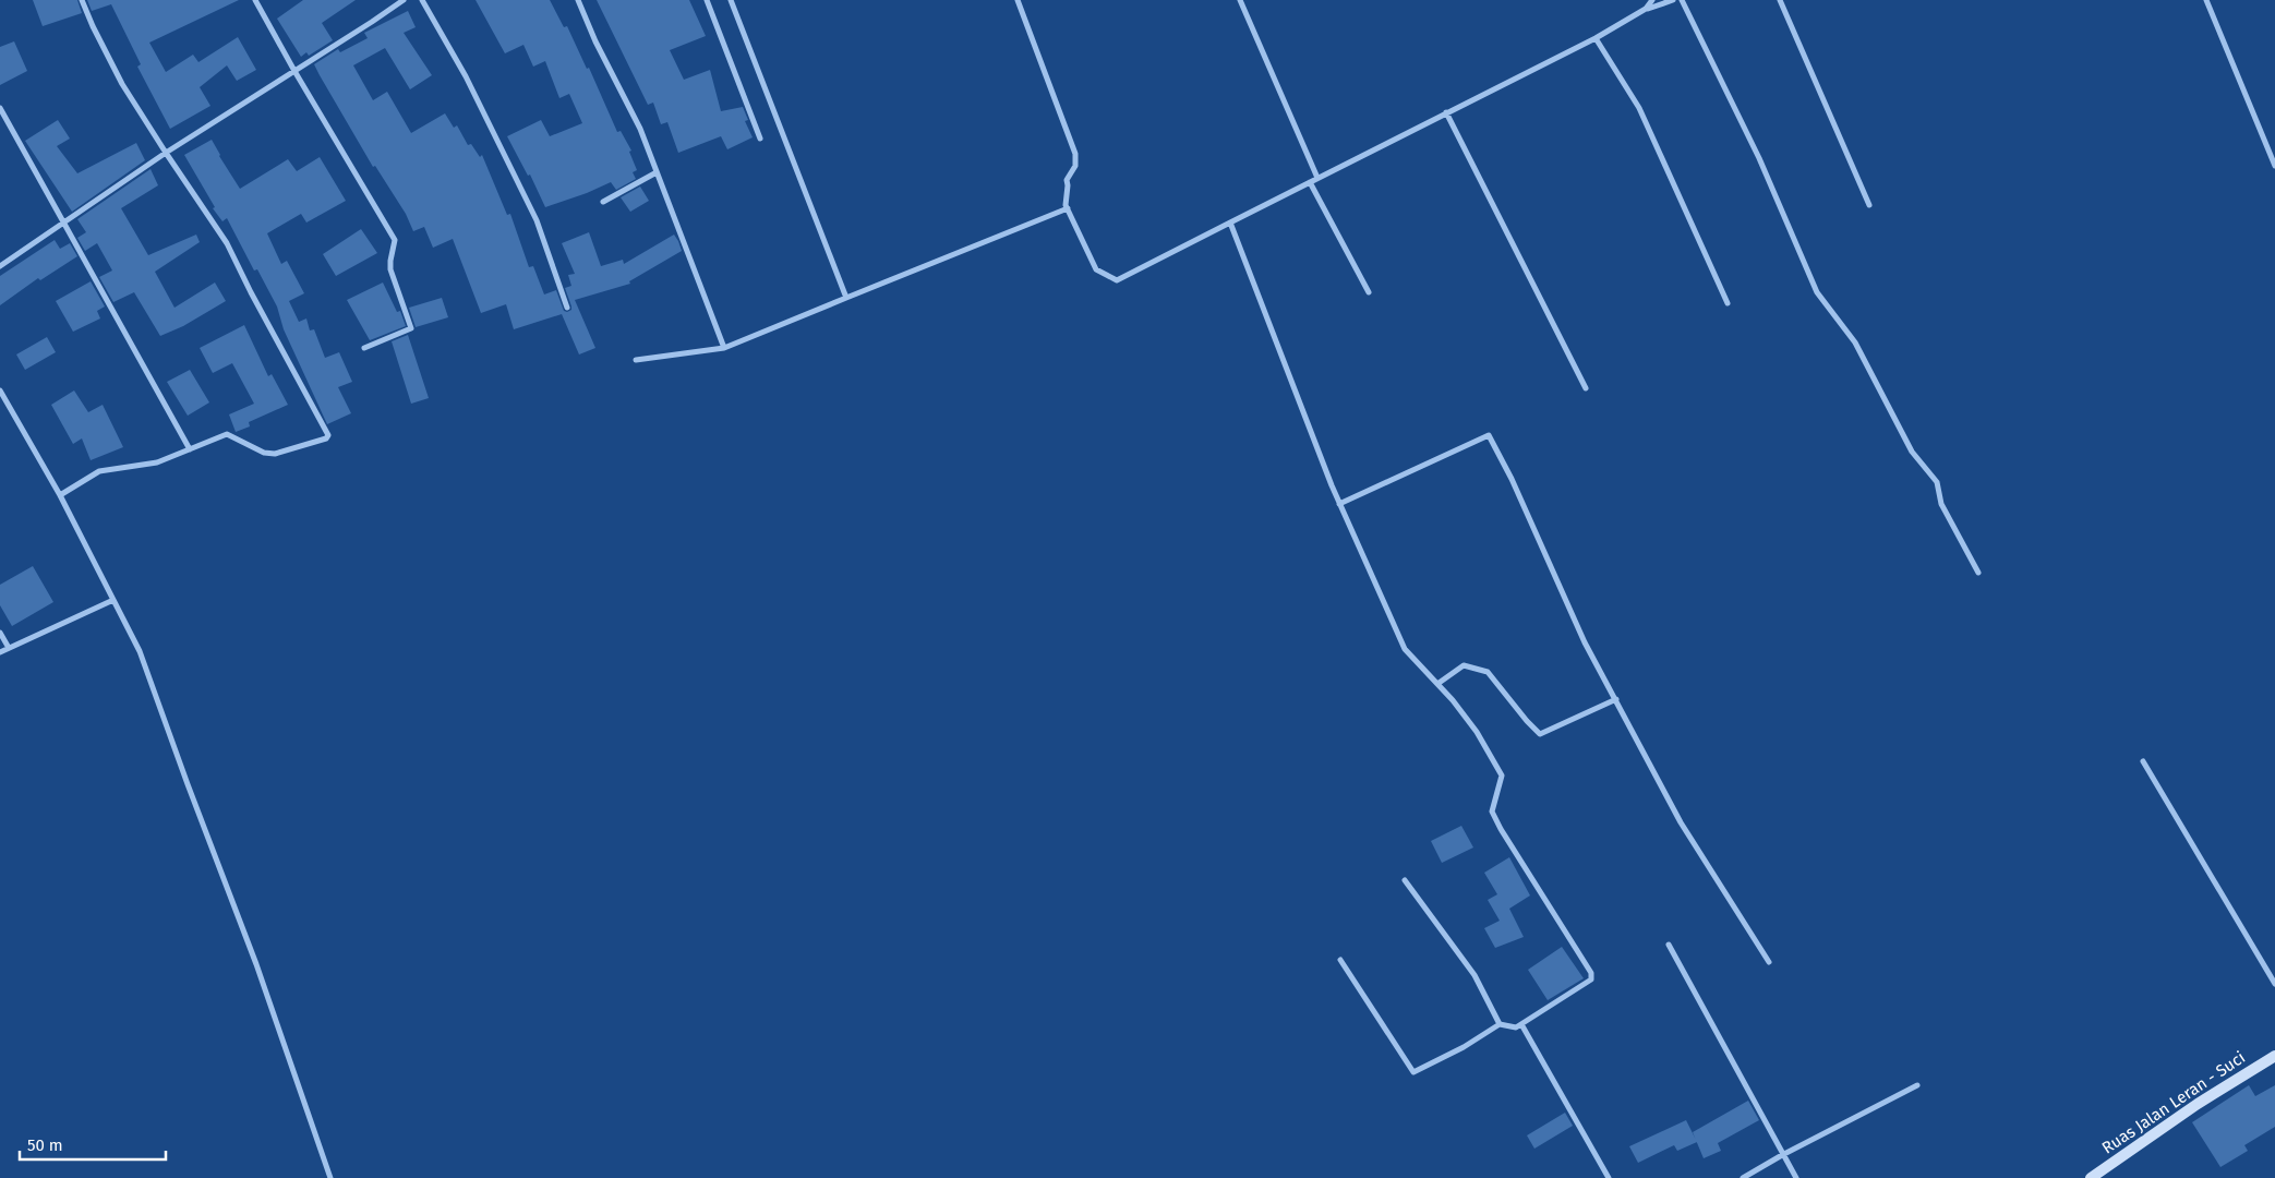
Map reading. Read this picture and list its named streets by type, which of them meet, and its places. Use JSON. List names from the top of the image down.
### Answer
{
  "streets": {
    "main road": ["Ruas Jalan Leran - Suci"]
  },
  "scale_bar": "50 m"
}
